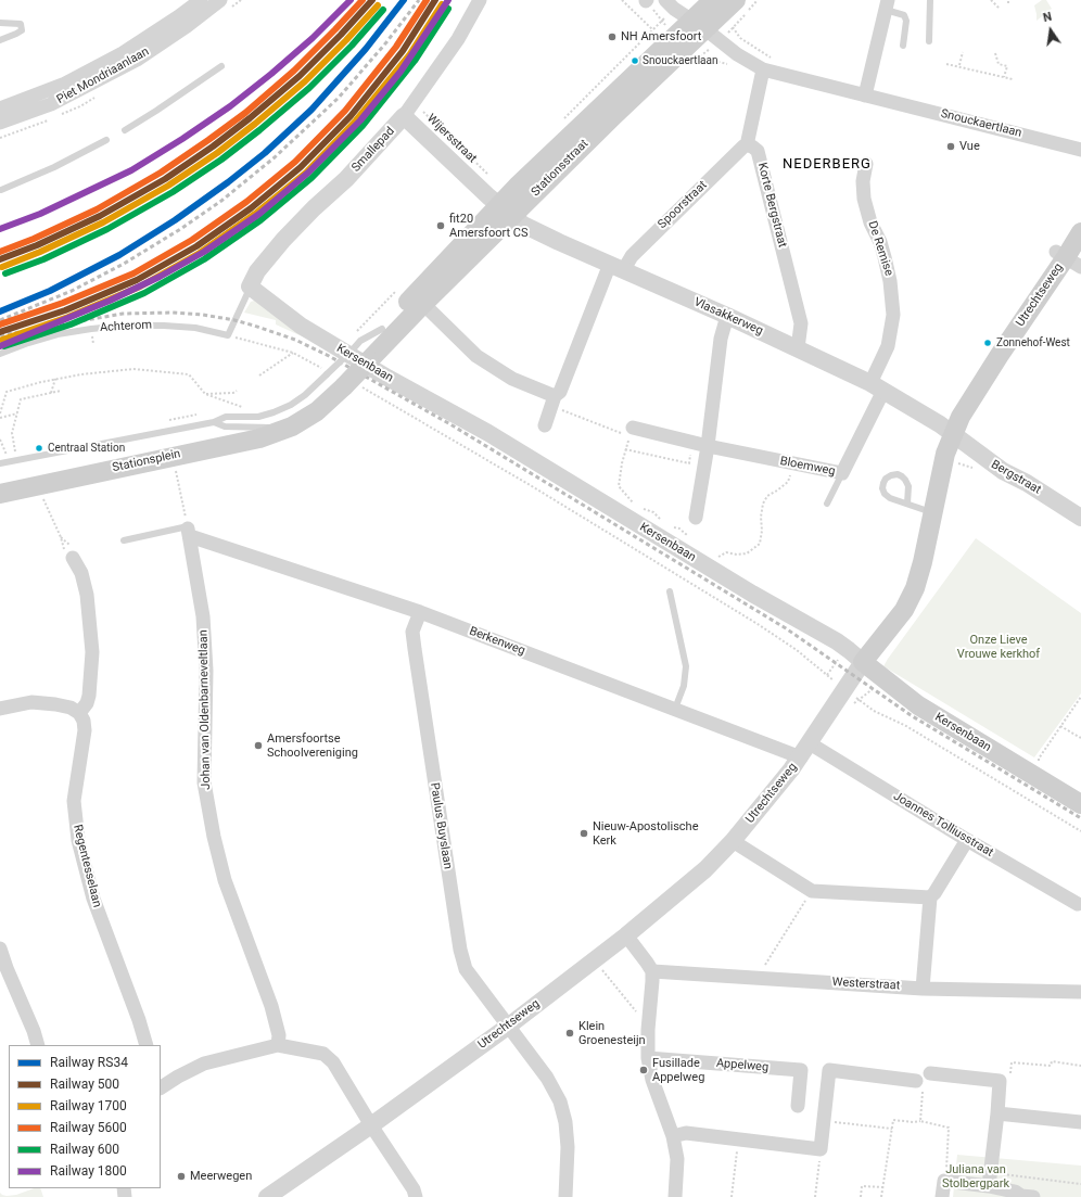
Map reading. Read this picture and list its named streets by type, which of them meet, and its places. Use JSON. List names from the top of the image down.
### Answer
{
  "streets": {
    "main road": [
      "Stationsstraat",
      "Utrechtseweg",
      "Kersenbaan",
      "Stationsplein"
    ],
    "street": [
      "Piet Mondriaanlaan",
      "Snouckaertlaan",
      "Wijersstraat",
      "Smallepad",
      "Spoorstraat",
      "Korte Bergstraat",
      "De Remise",
      "Vlasakkerweg",
      "Bloemweg",
      "Bergstraat",
      "Berkenweg",
      "Johan van Oldenbarneveltlaan",
      "Joannes Tolliusstraat",
      "Paulus Buyslaan",
      "Regentesselaan",
      "Westerstraat",
      "Appelweg"
    ],
    "lane": ["Achterom"]
  },
  "crossings": [
    ["Snouckaertlaan", "Stationsstraat"],
    ["Wijersstraat", "Smallepad"],
    ["Wijersstraat", "Stationsstraat"],
    ["Wijersstraat", "Vlasakkerweg"],
    ["Smallepad", "Kersenbaan"],
    ["Stationsstraat", "Vlasakkerweg"],
    ["Stationsstraat", "Kersenbaan"],
    ["Stationsstraat", "Stationsplein"],
    ["Spoorstraat", "Korte Bergstraat"],
    ["Spoorstraat", "Vlasakkerweg"],
    ["Korte Bergstraat", "Vlasakkerweg"],
    ["De Remise", "Vlasakkerweg"],
    ["De Remise", "Bloemweg"],
    ["Utrechtseweg", "Vlasakkerweg"],
    ["Utrechtseweg", "Kersenbaan"],
    ["Utrechtseweg", "Bergstraat"],
    ["Utrechtseweg", "Berkenweg"],
    ["Utrechtseweg", "Joannes Tolliusstraat"],
    ["Utrechtseweg", "Paulus Buyslaan"],
    ["Vlasakkerweg", "Bloemweg"],
    ["Vlasakkerweg", "Bergstraat"],
    ["Kersenbaan", "Stationsplein"],
    ["Berkenweg", "Johan van Oldenbarneveltlaan"],
    ["Berkenweg", "Joannes Tolliusstraat"],
    ["Berkenweg", "Paulus Buyslaan"]
  ],
  "districts": ["NEDERBERG"],
  "parks": ["Onze Lieve Vrouwe kerkhof", "Juliana van Stolbergpark"],
  "places": [
    "NH Amersfoort",
    "Snouckaertlaan",
    "Vue",
    "fit20 Amersfoort CS",
    "Zonnehof-West",
    "Centraal Station",
    "Amersfoortse Schoolvereniging",
    "Nieuw-Apostolische Kerk",
    "Klein Groenesteijn",
    "Fusillade Appelweg",
    "Meerwegen"
  ],
  "lines": [
    "rail line RS34",
    "rail line 500",
    "rail line 5600",
    "rail line 1800",
    "rail line 1700",
    "rail line 600"
  ],
  "legend": [
    "Railway RS34",
    "Railway 500",
    "Railway 1700",
    "Railway 5600",
    "Railway 600",
    "Railway 1800"
  ],
  "north": "top"
}
